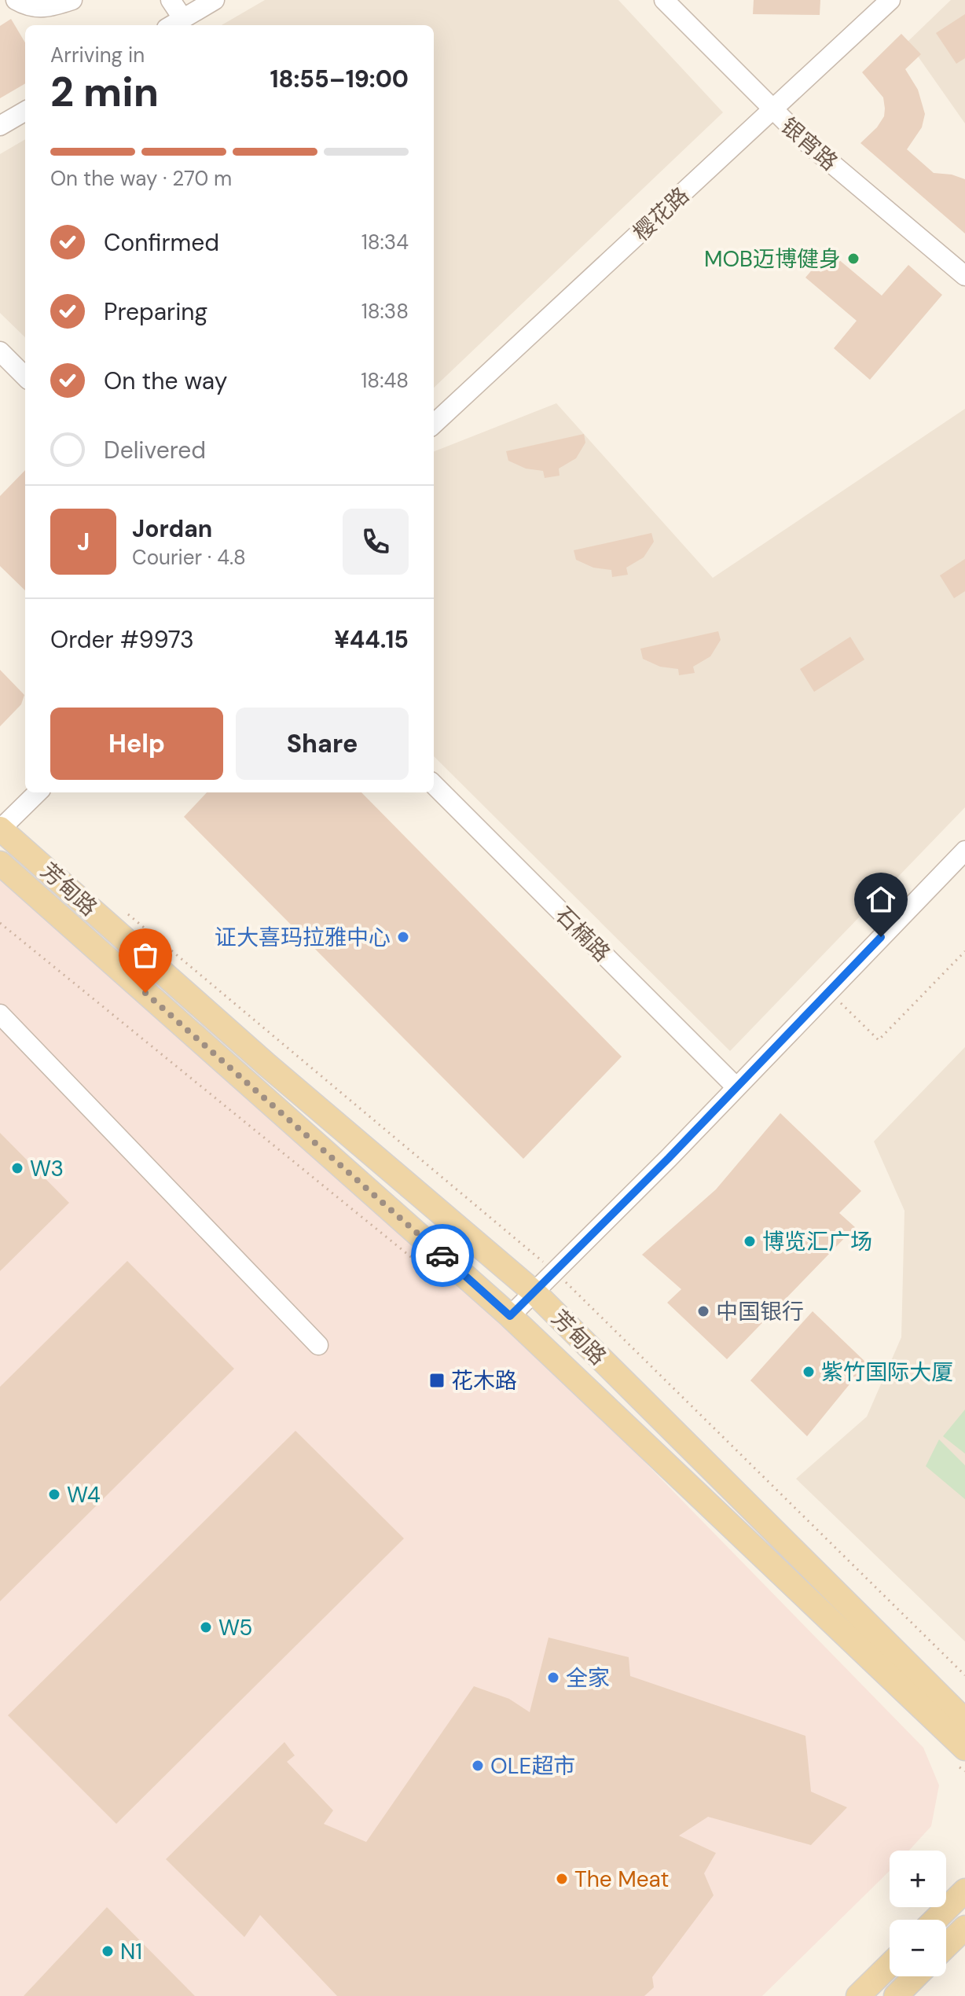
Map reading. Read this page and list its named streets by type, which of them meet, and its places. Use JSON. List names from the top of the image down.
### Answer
{
  "streets": {
    "main road": ["芳甸路"],
    "street": ["银宵路", "樱花路", "石楠路"]
  },
  "crossings": [
    ["银宵路", "樱花路"]
  ],
  "places": {
    "other": [
      "MOB迈博健身",
      "证大喜玛拉雅中心",
      "W3",
      "博览汇广场",
      "中国银行",
      "紫竹国际大厦",
      "W4",
      "W5",
      "全家",
      "OLE超市",
      "The Meat",
      "N1"
    ],
    "transit": ["花木路"]
  },
  "page": {
    "heading": ["2 min", "Arriving in", "18:55–19:00"],
    "panel": [
      "Jordan",
      "Courier · 4.8",
      "Order #9973",
      "¥44.15"
    ],
    "bar": "On the way · 270 m",
    "list": [
      ["Confirmed", "18:34"],
      ["Preparing", "18:38"],
      ["On the way", "18:48"],
      "Delivered"
    ],
    "round": "J",
    "buttons": ["Help", "Share"],
    "map_buttons": ["+", "−"]
  }
}
